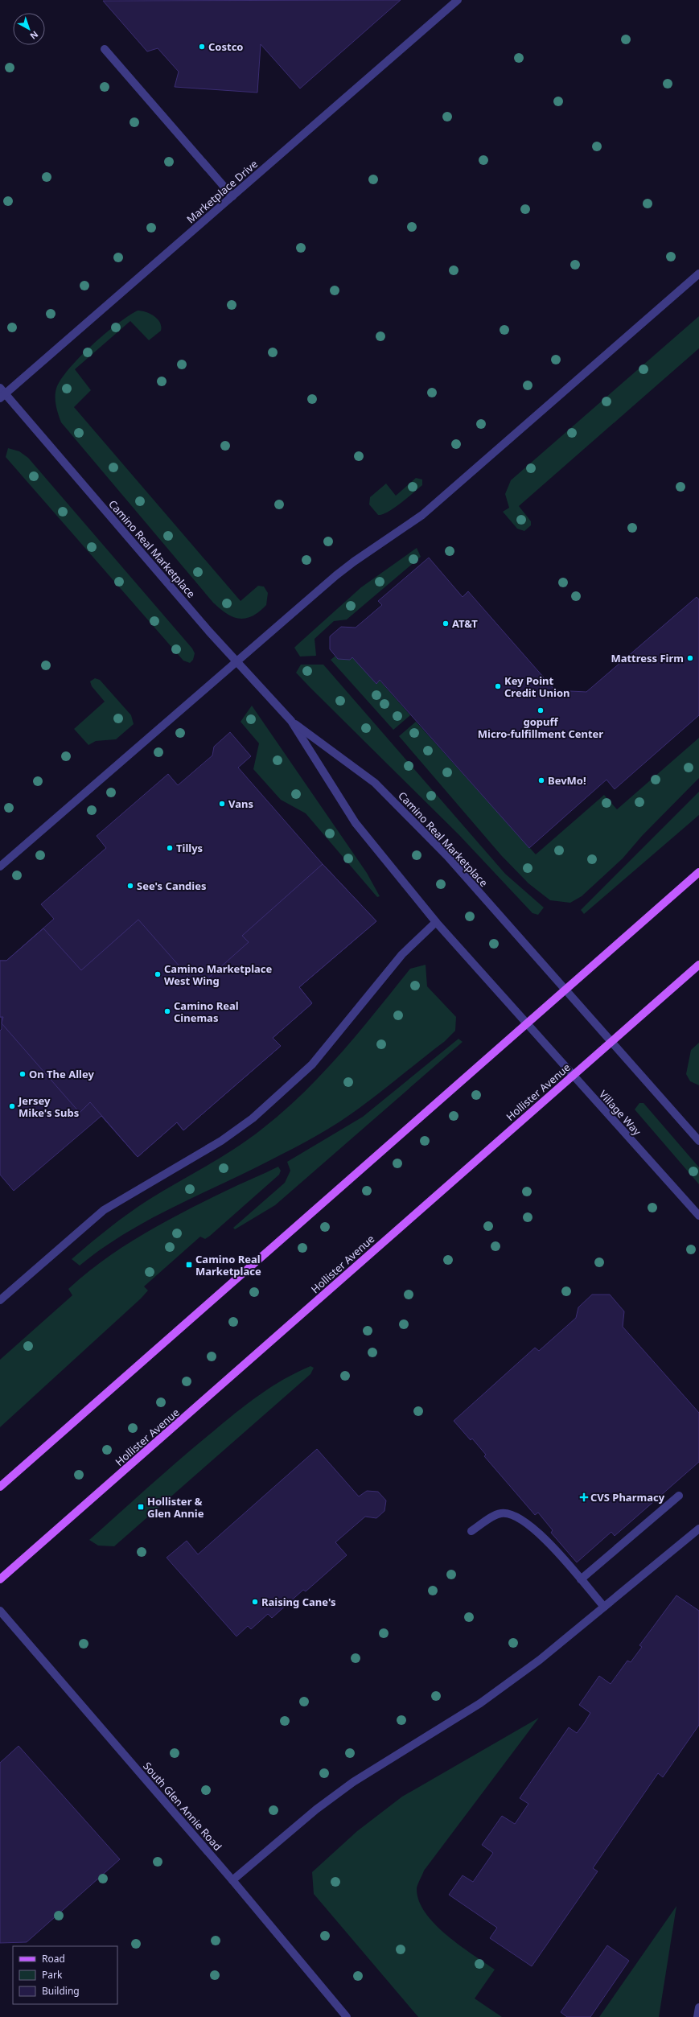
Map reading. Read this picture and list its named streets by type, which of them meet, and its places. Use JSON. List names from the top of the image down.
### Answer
{
  "streets": {
    "main road": ["Hollister Avenue"],
    "street": [
      "Marketplace Drive",
      "Camino Real Marketplace",
      "Village Way",
      "South Glen Annie Road"
    ]
  },
  "crossings": [
    ["Marketplace Drive", "Camino Real Marketplace"],
    ["Camino Real Marketplace", "Village Way"],
    ["Hollister Avenue", "Village Way"]
  ],
  "places": {
    "other": [
      "Costco",
      "AT&T",
      "Mattress Firm",
      "Key Point Credit Union",
      "gopuff Micro-fulfillment Center",
      "BevMo!",
      "Vans",
      "Tillys",
      "See's Candies",
      "Camino Marketplace West Wing",
      "Camino Real Cinemas",
      "On The Alley",
      "Jersey Mike's Subs",
      "Raising Cane's"
    ],
    "transit": ["Camino Real Marketplace", "Hollister & Glen Annie"],
    "health": ["CVS Pharmacy"]
  },
  "legend": ["Road", "Park", "Building"],
  "north": "bottom right"
}
